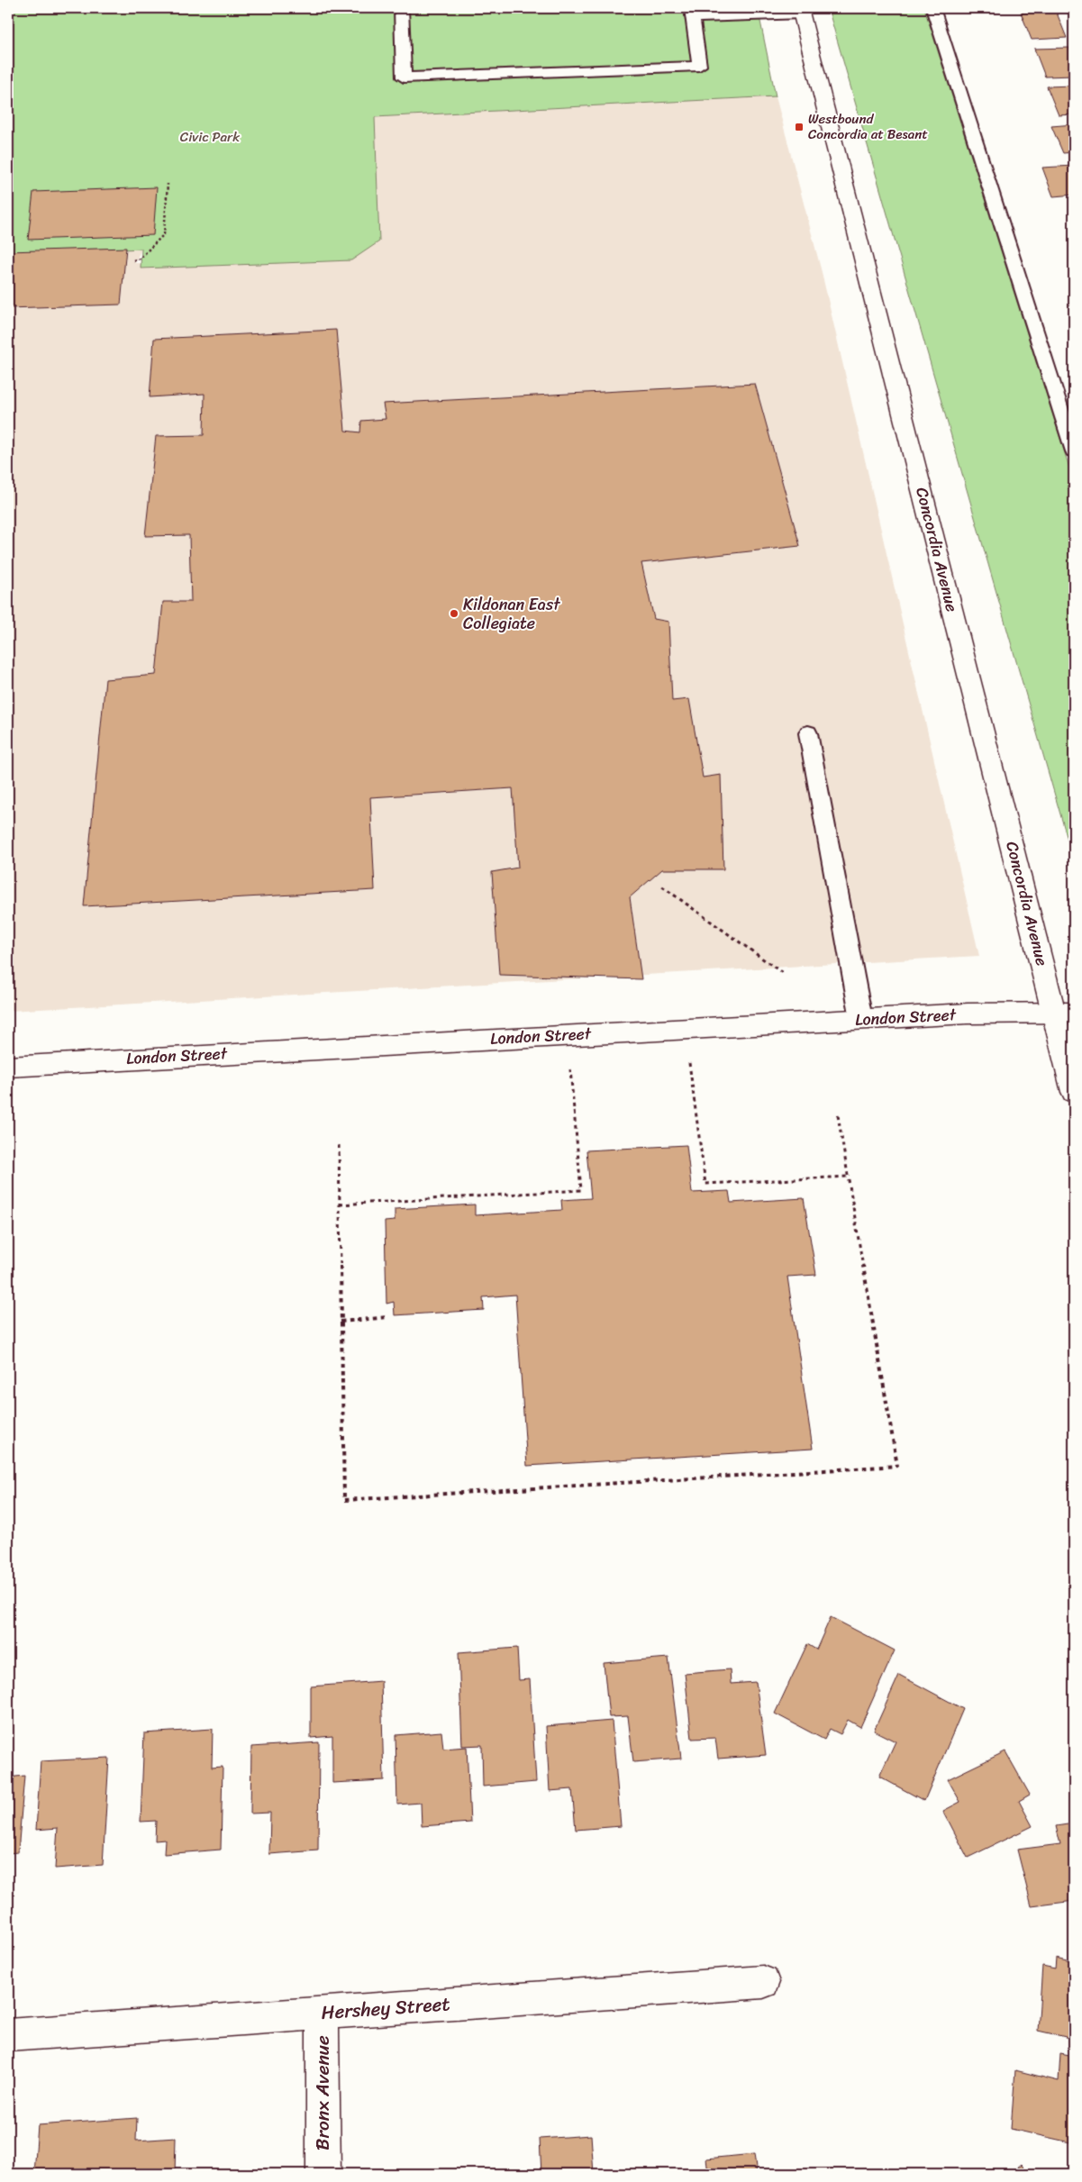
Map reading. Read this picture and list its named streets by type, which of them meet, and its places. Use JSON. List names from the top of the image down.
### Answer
{
  "streets": {
    "main road": [
      "Concordia Avenue",
      "London Street",
      "Hershey Street",
      "Bronx Avenue"
    ]
  },
  "crossings": [
    ["Concordia Avenue", "London Street"],
    ["Hershey Street", "Bronx Avenue"]
  ],
  "parks": ["Civic Park"],
  "places": {
    "transit": ["Westbound Concordia at Besant"],
    "other": ["Kildonan East Collegiate"]
  }
}
